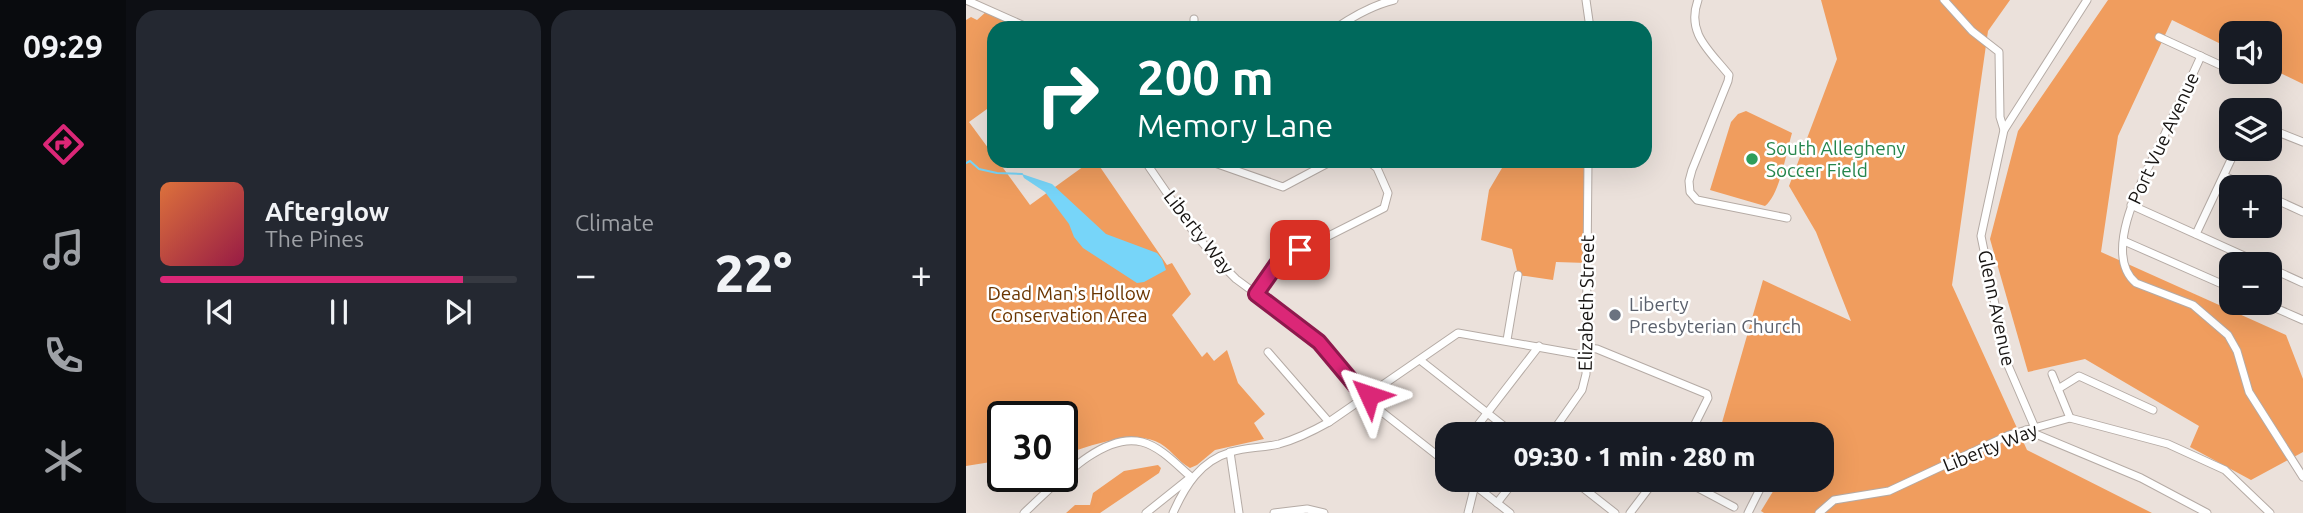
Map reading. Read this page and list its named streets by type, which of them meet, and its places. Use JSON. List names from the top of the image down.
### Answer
{
  "streets": {
    "street": [
      "Port Vue Avenue",
      "Liberty Way",
      "Elizabeth Street",
      "Glenn Avenue"
    ]
  },
  "crossings": [
    ["Liberty Way", "Glenn Avenue"]
  ],
  "parks": ["Dead Man's Hollow Conservation Area"],
  "places": ["South Allegheny Soccer Field", "Liberty Presbyterian Church"],
  "page": {
    "tabs": "09:29",
    "tile": "Climate",
    "map_buttons": ["+", "−"],
    "turn": ["200 m", "Memory Lane"],
    "song": ["Afterglow", "The Pines"],
    "heat": ["−", "22°", "+"],
    "limit": "30",
    "trip": "09:30 · 1 min · 280 m"
  }
}
